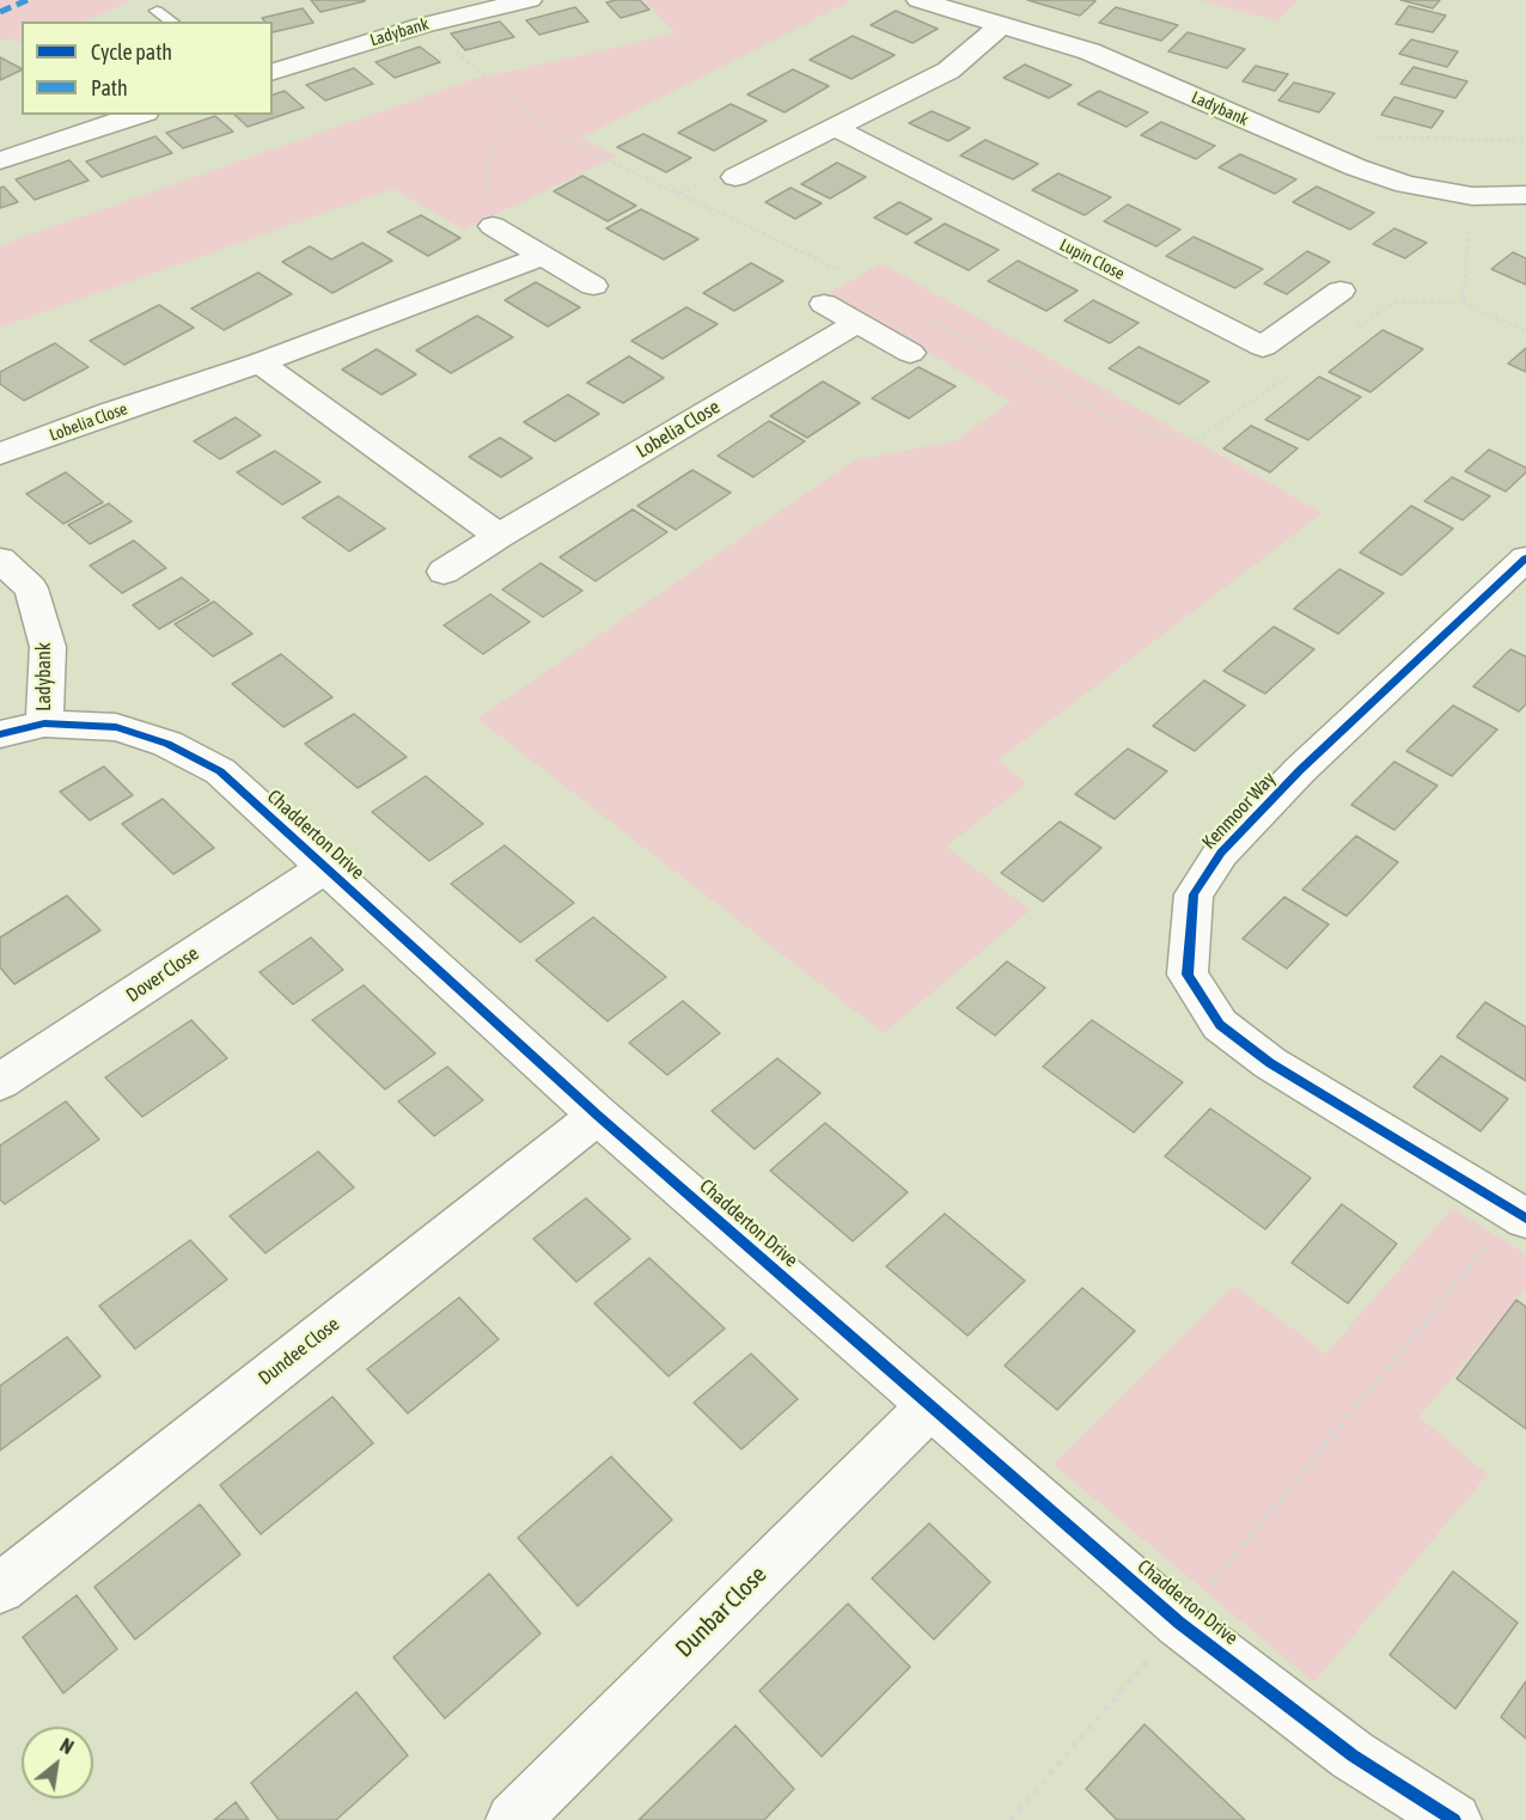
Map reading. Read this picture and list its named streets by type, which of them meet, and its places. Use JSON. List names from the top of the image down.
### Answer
{
  "streets": {
    "street": [
      "Ladybank",
      "Lupin Close",
      "Lobelia Close",
      "Kenmoor Way",
      "Chadderton Drive",
      "Dover Close",
      "Dundee Close",
      "Dunbar Close"
    ]
  },
  "crossings": [
    ["Ladybank", "Chadderton Drive"],
    ["Chadderton Drive", "Dover Close"],
    ["Chadderton Drive", "Dundee Close"],
    ["Chadderton Drive", "Dunbar Close"]
  ],
  "legend": ["Cycle path", "Path"],
  "north": "top right"
}
